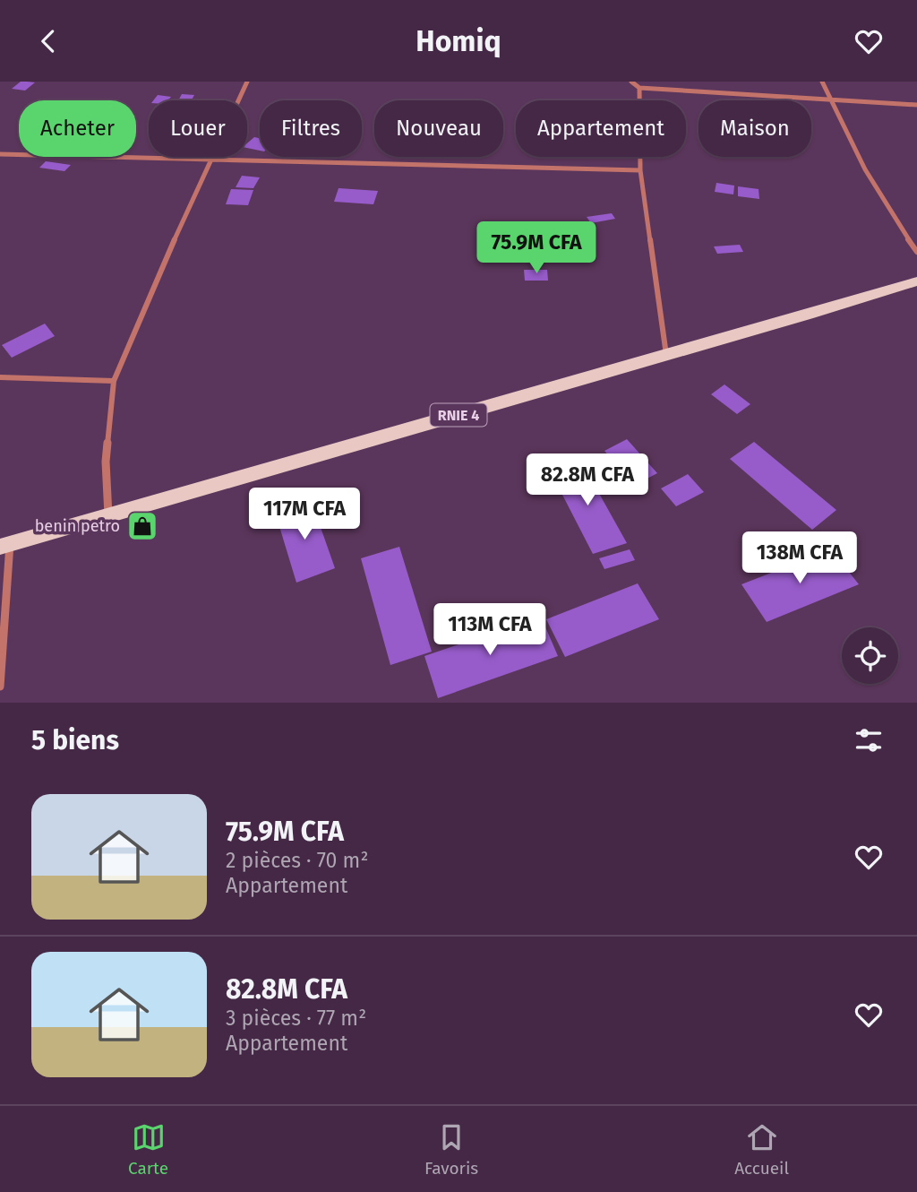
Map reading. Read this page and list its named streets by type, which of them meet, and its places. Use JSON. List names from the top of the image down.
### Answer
{
  "streets": {
    "main road": ["RNIE 4"]
  },
  "places": {
    "shop": ["benin petro"]
  },
  "page": {
    "header": "Homiq",
    "chip": [
      "Acheter",
      "Louer",
      "Filtres",
      "Nouveau",
      "Appartement",
      "Maison"
    ],
    "price": [
      "75.9M CFA",
      "82.8M CFA",
      "117M CFA",
      "138M CFA",
      "113M CFA"
    ],
    "heading": "5 biens",
    "list": [
      {
        "name": "75.9M CFA",
        "note": "2 pièces · 70 m² · Appartement"
      },
      {
        "name": "82.8M CFA",
        "note": "3 pièces · 77 m² · Appartement"
      }
    ],
    "tabs": ["Carte", "Favoris", "Accueil"]
  }
}
